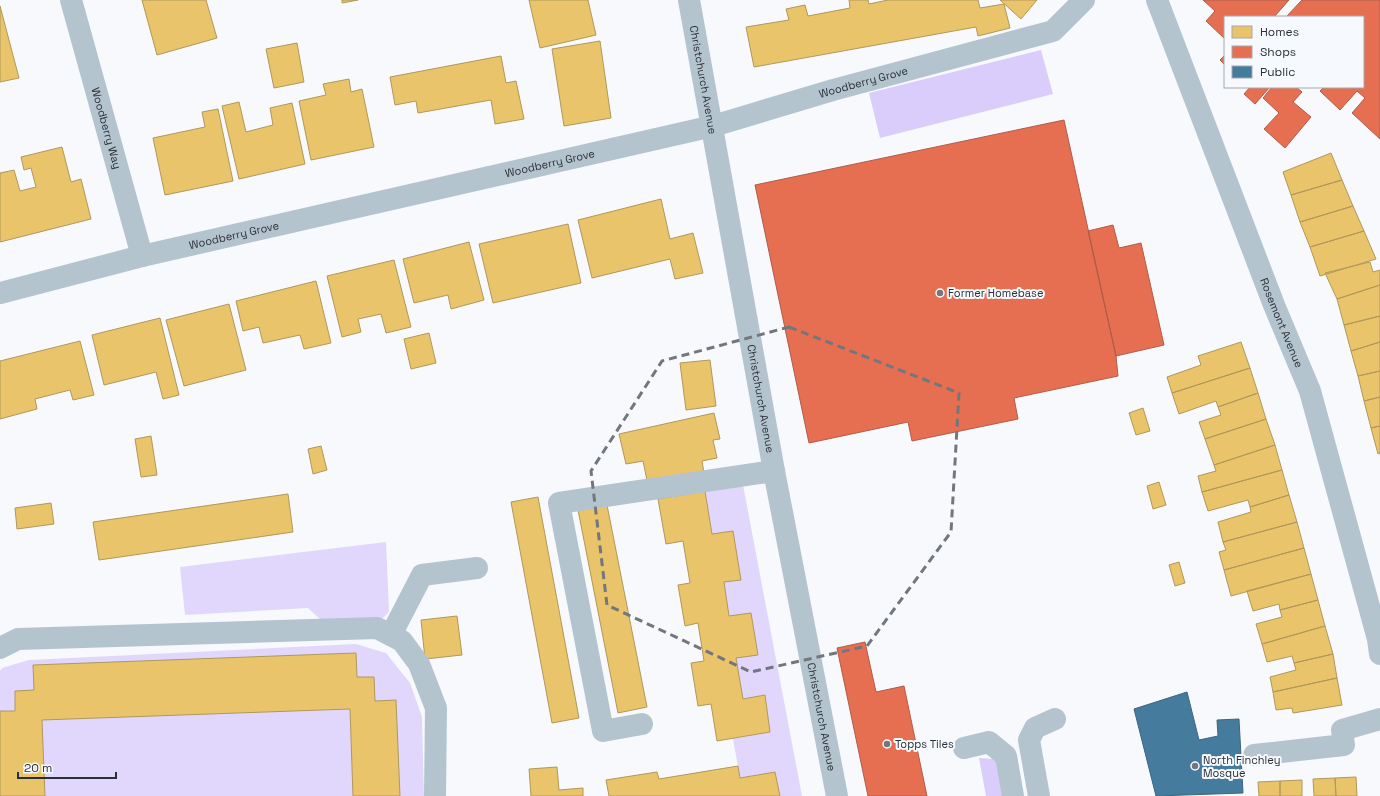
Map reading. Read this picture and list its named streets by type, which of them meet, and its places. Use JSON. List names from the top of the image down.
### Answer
{
  "streets": {
    "street": [
      "Christchurch Avenue",
      "Woodberry Grove",
      "Woodberry Way",
      "Rosemont Avenue"
    ]
  },
  "crossings": [
    ["Christchurch Avenue", "Woodberry Grove"],
    ["Woodberry Grove", "Woodberry Way"]
  ],
  "places": ["Former Homebase", "Topps Tiles", "North Finchley Mosque"],
  "legend": ["Homes", "Shops", "Public"],
  "scale_bar": "20 m"
}
